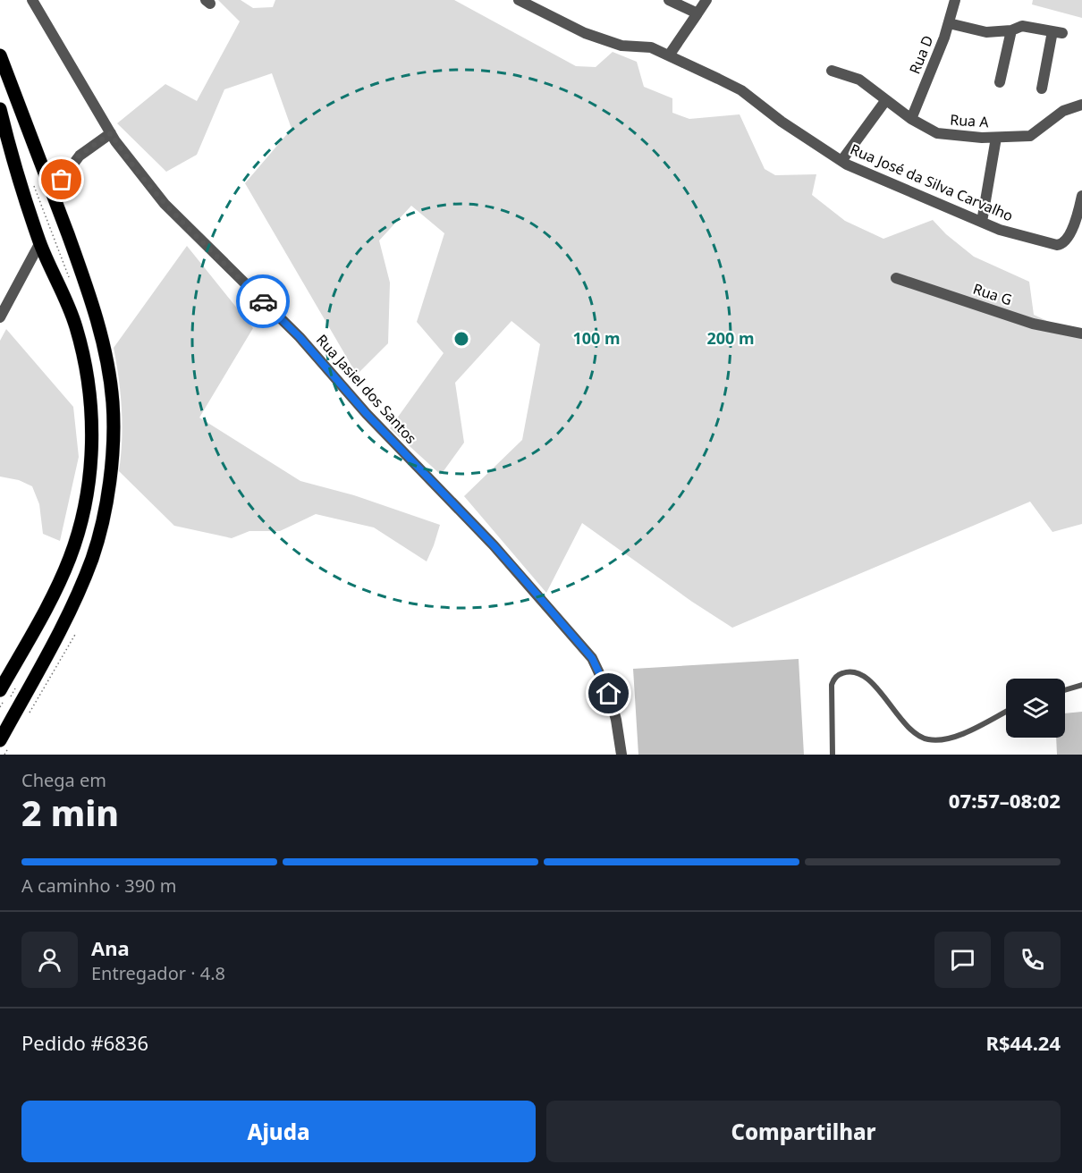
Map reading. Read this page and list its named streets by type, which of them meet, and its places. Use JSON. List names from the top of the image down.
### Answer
{
  "streets": {
    "street": [
      "Rua D",
      "Rua A",
      "Rua José da Silva Carvalho",
      "Rua G",
      "Rua Jasiel dos Santos"
    ]
  },
  "crossings": [
    ["Rua D", "Rua A"]
  ],
  "page": {
    "heading": ["2 min", "Chega em", "07:57–08:02"],
    "panel": [
      "Ana",
      "Entregador · 4.8",
      "Pedido #6836",
      "R$44.24"
    ],
    "bar": "A caminho · 390 m",
    "buttons": ["Ajuda", "Compartilhar"]
  },
  "rings": ["100 m", "200 m"]
}
